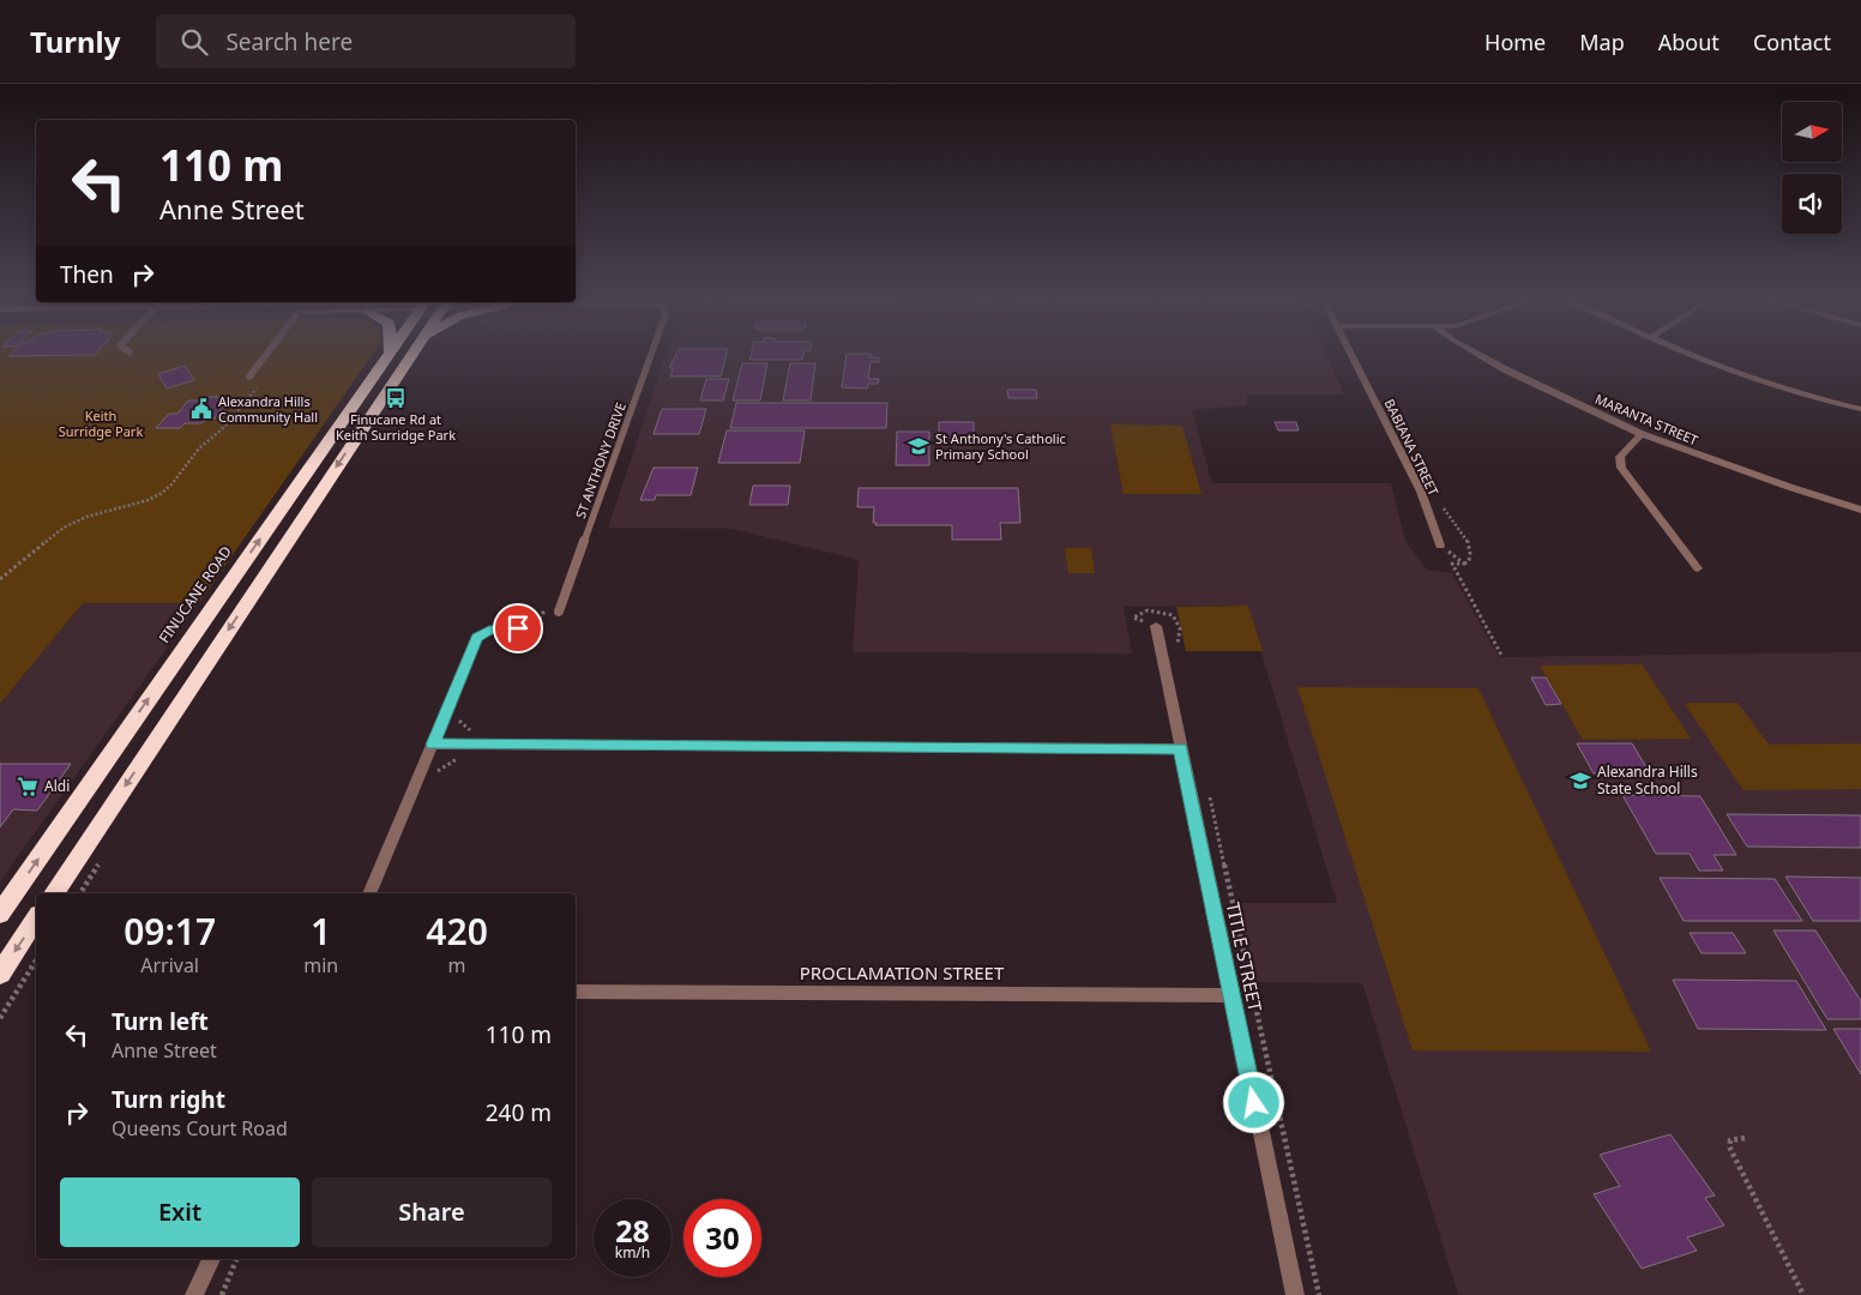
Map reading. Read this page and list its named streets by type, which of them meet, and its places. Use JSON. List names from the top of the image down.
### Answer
{
  "streets": {
    "highway": ["FINUCANE ROAD"],
    "street": [
      "MARANTA STREET",
      "BABIANA STREET",
      "TITLE STREET",
      "PROCLAMATION STREET"
    ],
    "lane": ["ST ANTHONY DRIVE"]
  },
  "crossings": [
    ["TITLE STREET", "PROCLAMATION STREET"]
  ],
  "parks": ["Keith Surridge Park"],
  "places": {
    "bus stop": ["Finucane Rd at Keith Surridge Park"],
    "public building": ["Alexandra Hills Community Hall"],
    "school or university": ["St Anthony's Catholic Primary School", "Alexandra Hills State School"],
    "supermarket": ["Aldi"]
  },
  "north": "right",
  "page": {
    "header": "Turnly",
    "search": "Search here",
    "nav": [
      "Home",
      "Map",
      "About",
      "Contact"
    ],
    "turn": ["110 m", "Anne Street"],
    "then": "Then",
    "eta": [
      "09:17",
      "Arrival",
      "1",
      "min",
      "420",
      "m"
    ],
    "list": [
      {
        "name": "Turn left",
        "note": "Anne Street",
        "value": "110 m"
      },
      {
        "name": "Turn right",
        "note": "Queens Court Road",
        "value": "240 m"
      }
    ],
    "buttons": ["Exit", "Share"],
    "speed": "28 km/h",
    "limit": "30"
  }
}
